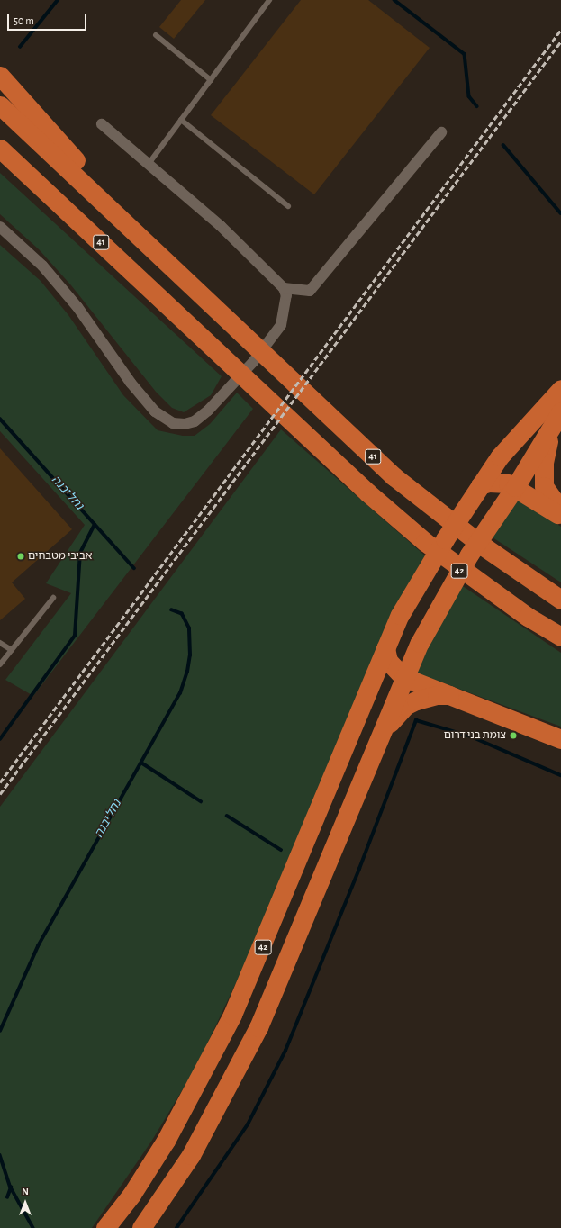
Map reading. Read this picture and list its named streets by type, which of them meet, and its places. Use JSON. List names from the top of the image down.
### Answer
{
  "streets": {
    "highway": ["41", "42"]
  },
  "water": ["נחל יבנה"],
  "places": ["אביבי מטבחים", "צומת בני דרום"],
  "scale_bar": "50 m",
  "north": "top"
}
